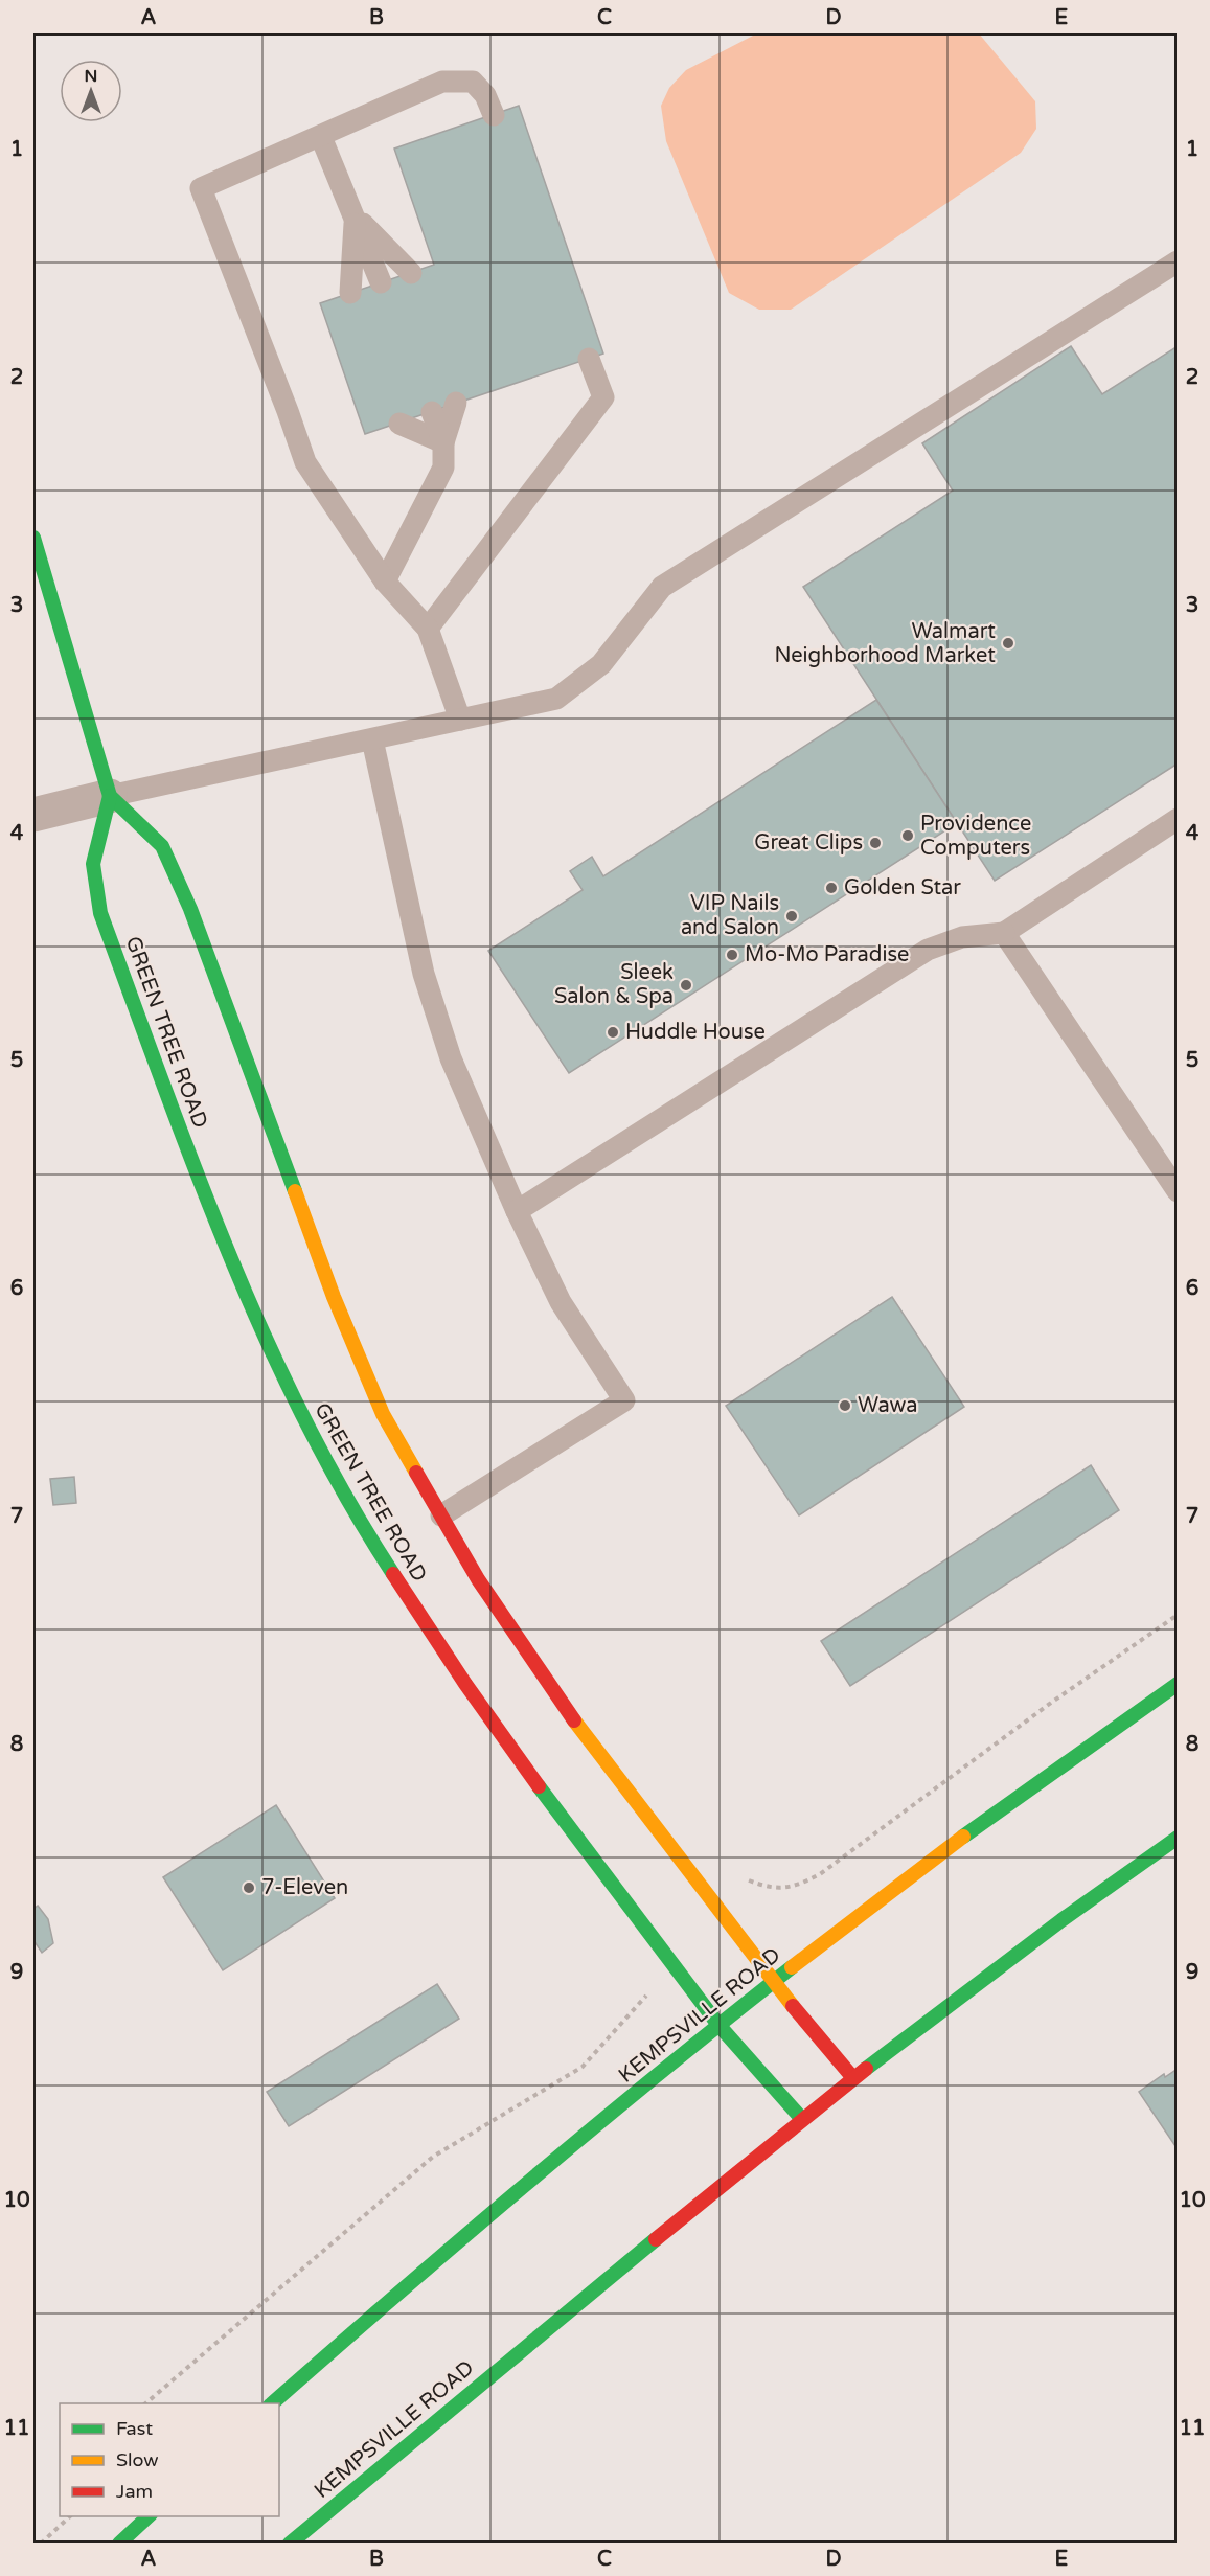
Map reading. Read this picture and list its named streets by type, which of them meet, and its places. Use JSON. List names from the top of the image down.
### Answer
{
  "streets": {
    "street": ["GREEN TREE ROAD", "KEMPSVILLE ROAD"]
  },
  "crossings": [
    ["GREEN TREE ROAD", "KEMPSVILLE ROAD"]
  ],
  "places": [
    "Walmart Neighborhood Market",
    "Providence Computers",
    "Great Clips",
    "Golden Star",
    "VIP Nails and Salon",
    "Mo-Mo Paradise",
    "Sleek Salon & Spa",
    "Huddle House",
    "Wawa",
    "7-Eleven"
  ],
  "legend": ["Fast", "Slow", "Jam"],
  "north": "top",
  "grid": {
    "columns": [
      "A",
      "B",
      "C",
      "D",
      "E"
    ],
    "rows": [
      "1",
      "2",
      "3",
      "4",
      "5",
      "6",
      "7",
      "8",
      "9",
      "10",
      "11"
    ]
  }
}
